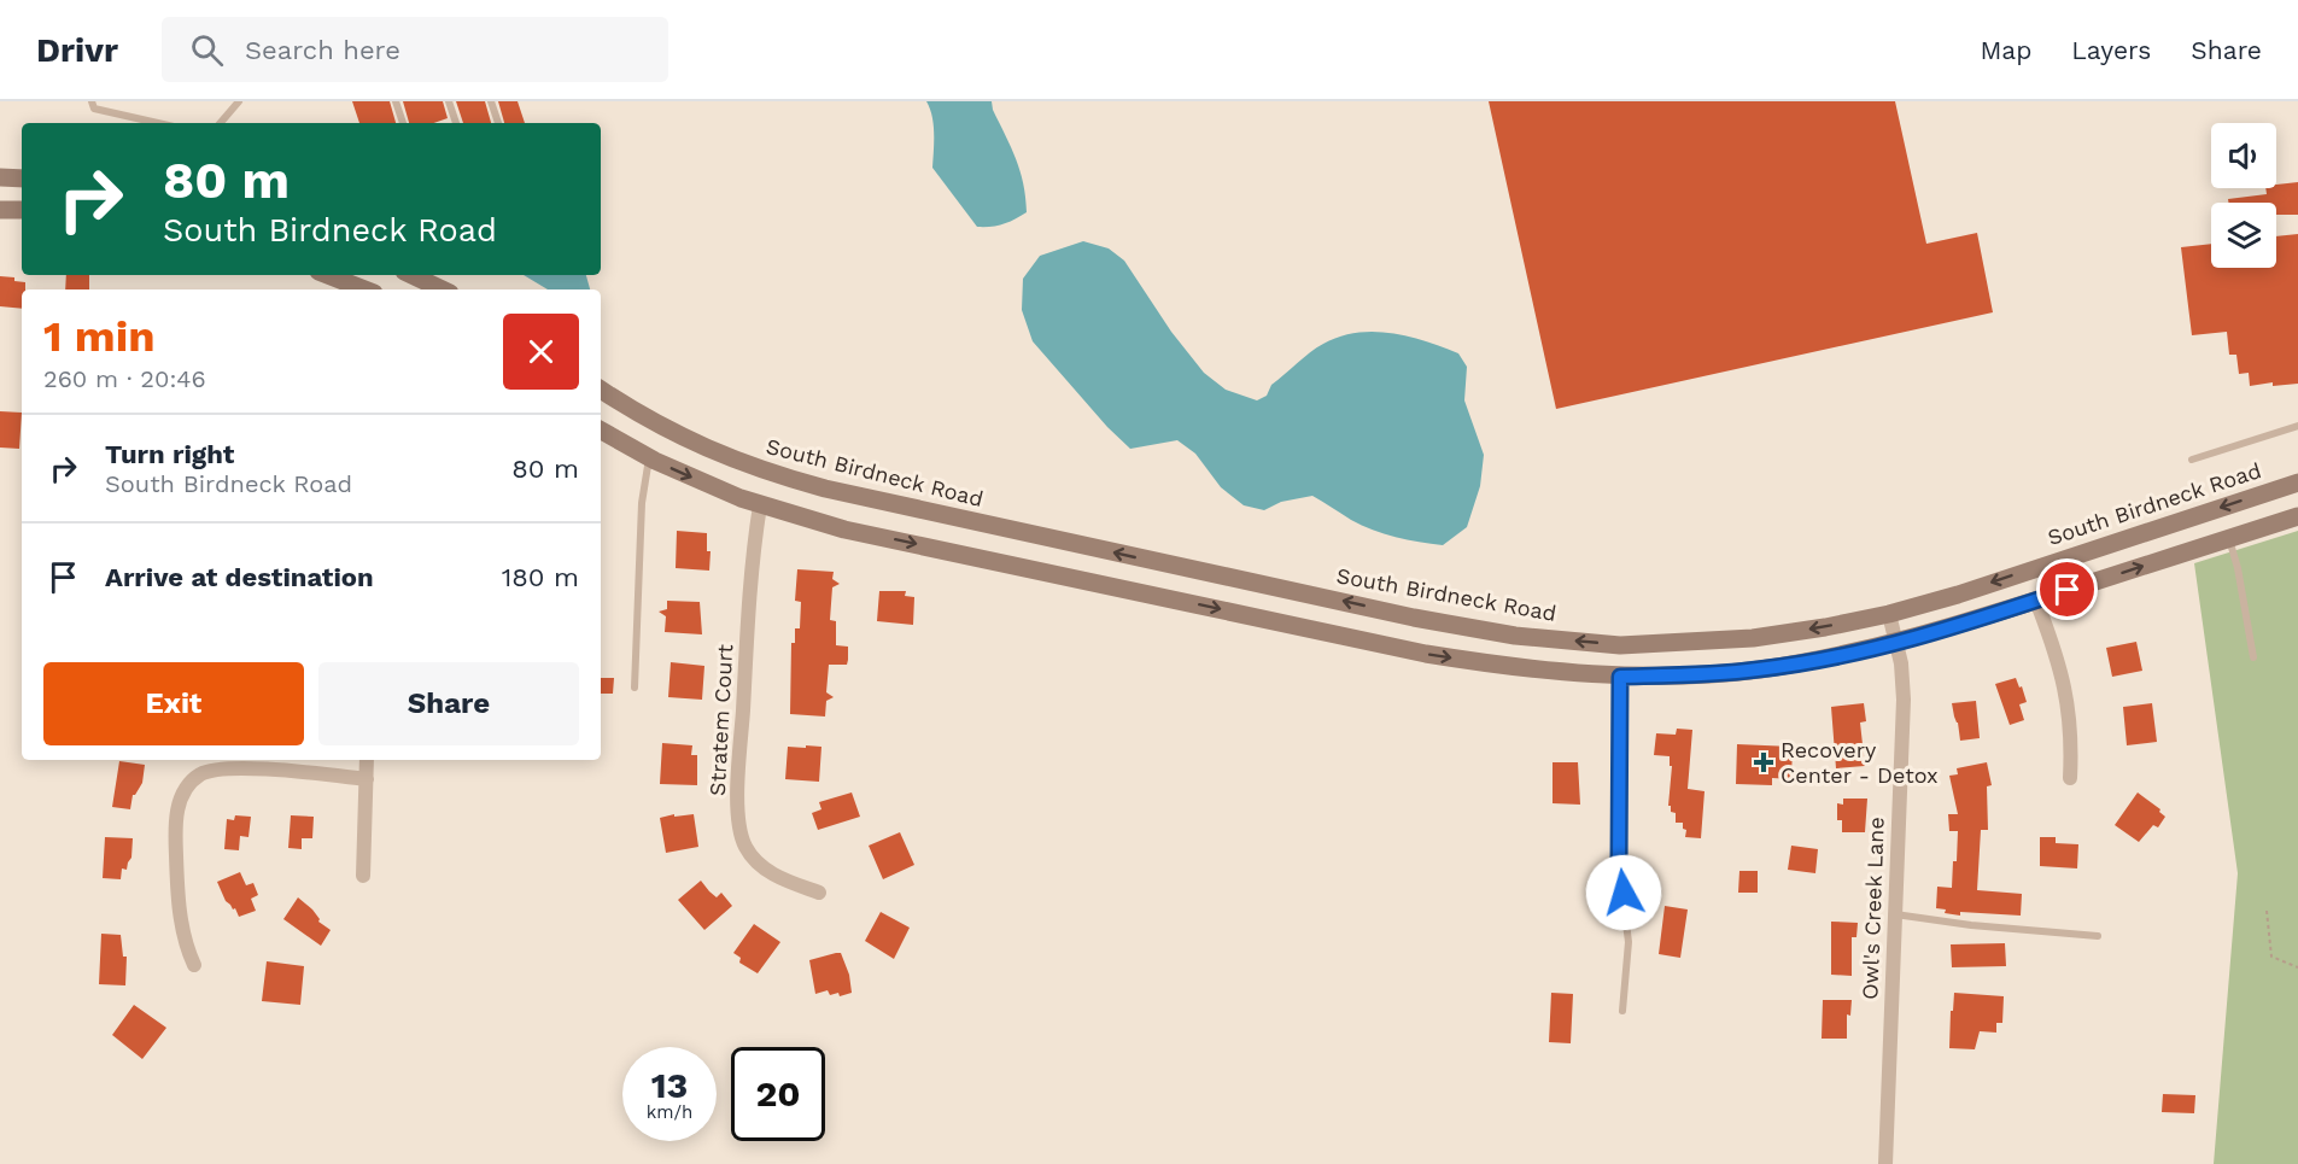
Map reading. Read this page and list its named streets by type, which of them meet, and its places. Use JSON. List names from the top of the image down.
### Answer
{
  "streets": {
    "main road": ["South Birdneck Road"],
    "street": ["Stratem Court", "Owl's Creek Lane"]
  },
  "crossings": [
    ["South Birdneck Road", "Owl's Creek Lane"]
  ],
  "places": {
    "health": ["Recovery Center - Detox"]
  },
  "page": {
    "header": "Drivr",
    "search": "Search here",
    "nav": ["Map", "Layers", "Share"],
    "turn": ["80 m", "South Birdneck Road"],
    "heading": ["1 min", "260 m · 20:46"],
    "list": [
      {
        "name": "Turn right",
        "note": "South Birdneck Road",
        "value": "80 m"
      },
      {
        "name": "Arrive at destination",
        "value": "180 m"
      }
    ],
    "buttons": ["Exit", "Share"],
    "speed": "13 km/h",
    "limit": "20"
  }
}
